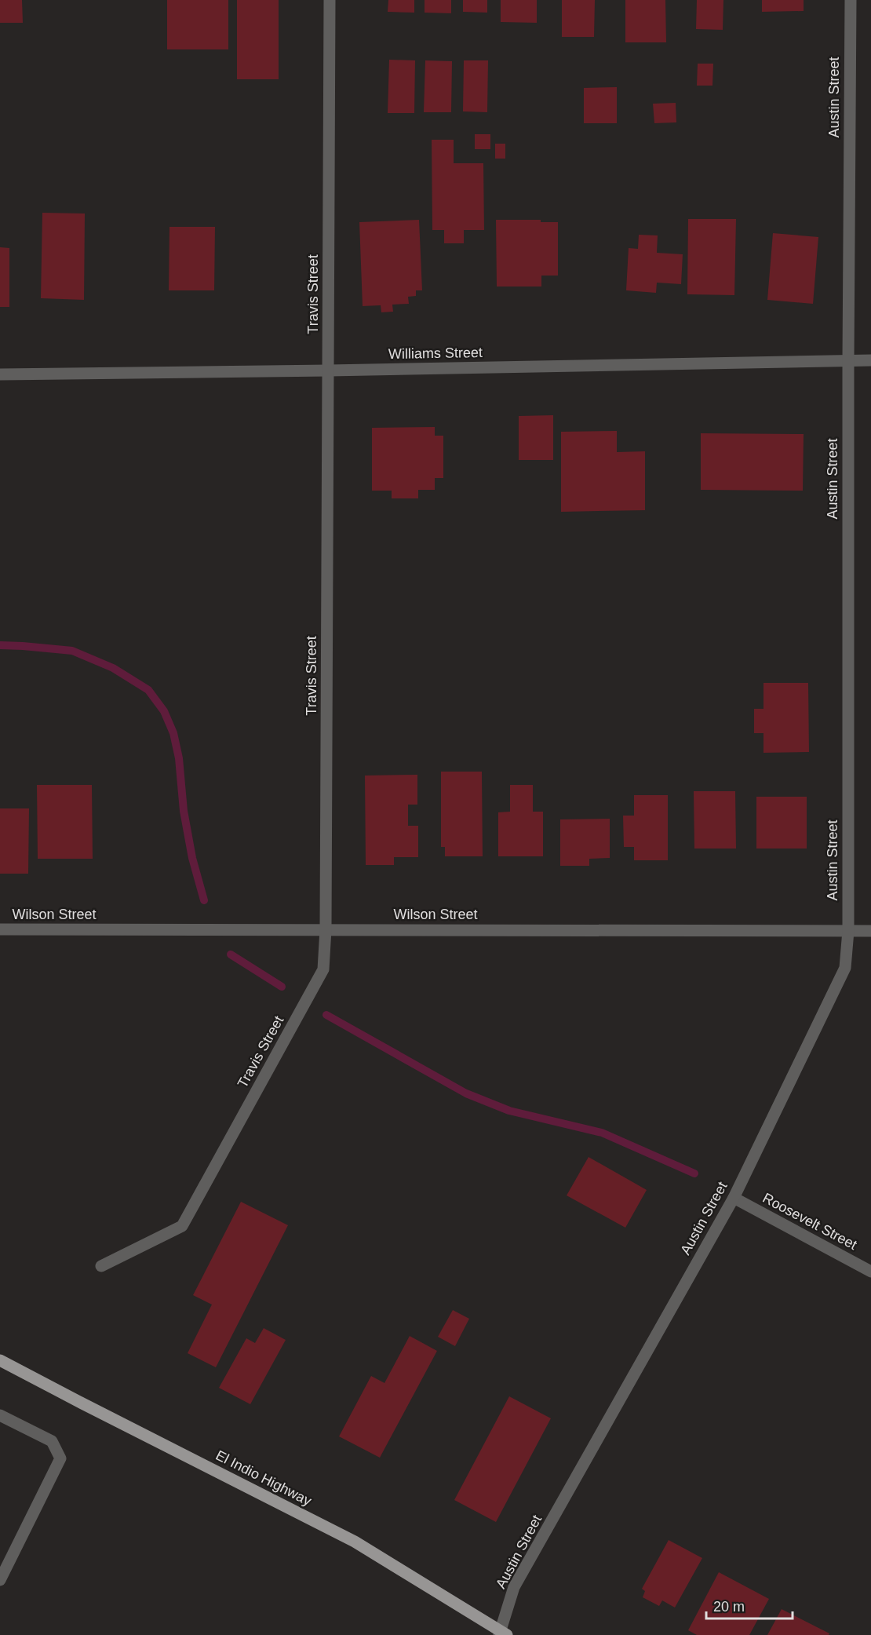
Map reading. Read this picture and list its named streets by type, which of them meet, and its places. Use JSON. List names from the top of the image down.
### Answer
{
  "streets": {
    "main road": ["El Indio Highway"],
    "street": [
      "Austin Street",
      "Travis Street",
      "Williams Street",
      "Wilson Street",
      "Roosevelt Street"
    ]
  },
  "crossings": [
    ["Austin Street", "Williams Street"],
    ["Austin Street", "Wilson Street"],
    ["Austin Street", "Roosevelt Street"],
    ["Austin Street", "El Indio Highway"],
    ["Travis Street", "Williams Street"],
    ["Travis Street", "Wilson Street"]
  ],
  "scale_bar": "20 m"
}
